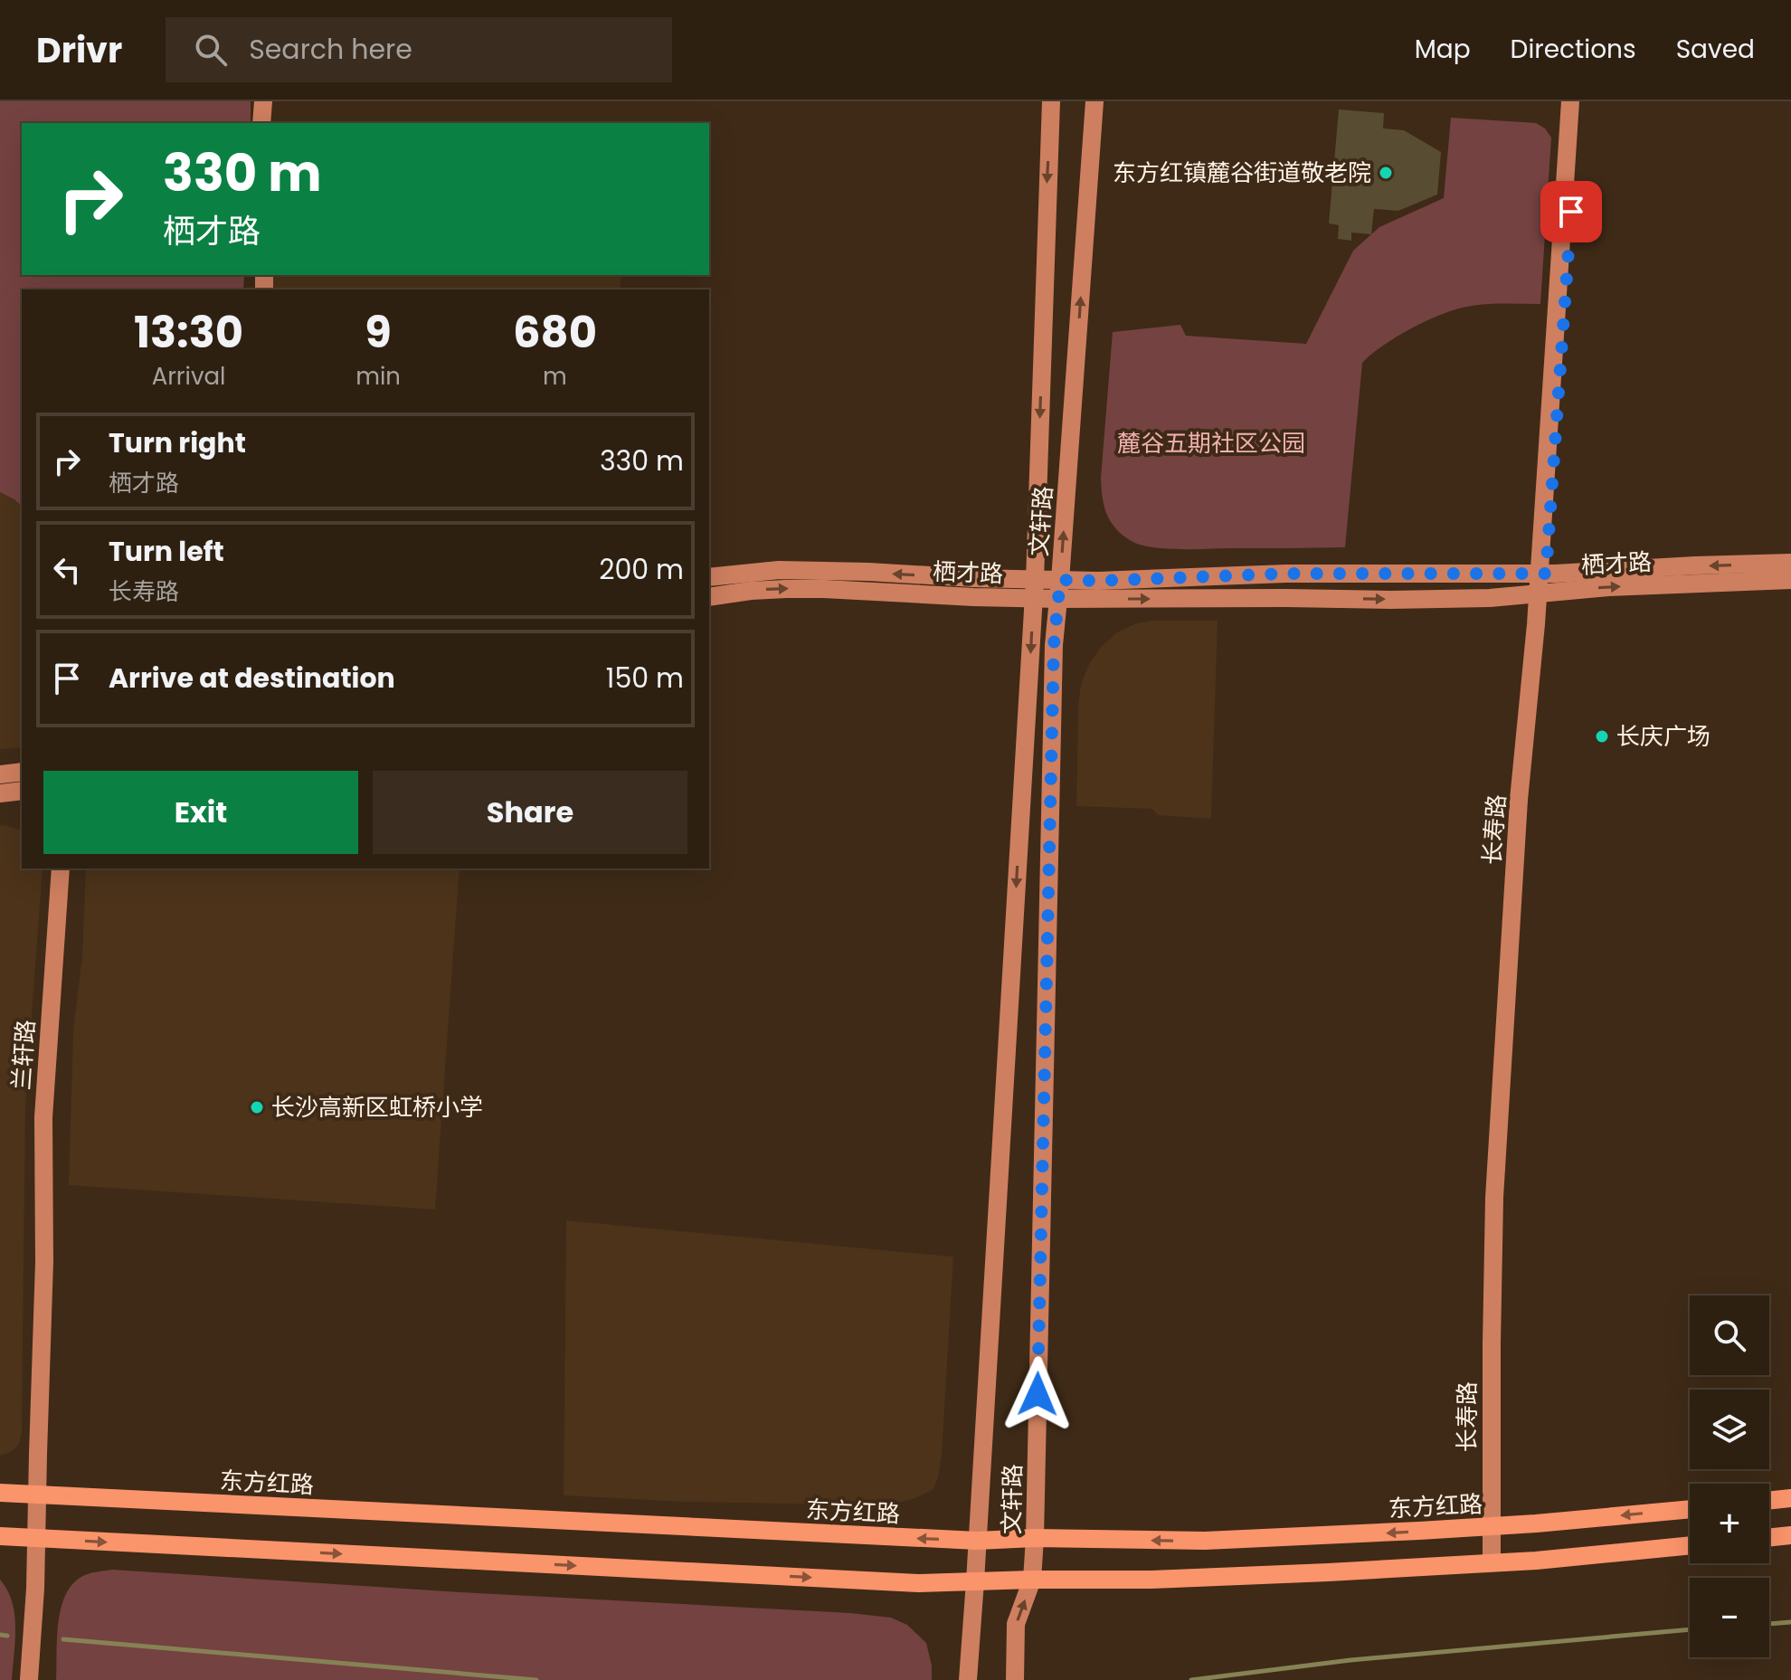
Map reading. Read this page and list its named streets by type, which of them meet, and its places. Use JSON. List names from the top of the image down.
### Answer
{
  "streets": {
    "main road": [
      "文轩路",
      "栖才路",
      "长寿路",
      "兰轩路",
      "东方红路"
    ]
  },
  "crossings": [
    ["文轩路", "栖才路"],
    ["文轩路", "东方红路"],
    ["栖才路", "长寿路"],
    ["长寿路", "东方红路"],
    ["兰轩路", "东方红路"]
  ],
  "parks": ["麓谷五期社区公园"],
  "places": ["东方红镇麓谷街道敬老院", "长庆广场", "长沙高新区虹桥小学"],
  "page": {
    "header": "Drivr",
    "search": "Search here",
    "nav": ["Map", "Directions", "Saved"],
    "turn": ["330 m", "栖才路"],
    "eta": [
      "13:30",
      "Arrival",
      "9",
      "min",
      "680",
      "m"
    ],
    "list": [
      {
        "name": "Turn right",
        "note": "栖才路",
        "value": "330 m"
      },
      {
        "name": "Turn left",
        "note": "长寿路",
        "value": "200 m"
      },
      {
        "name": "Arrive at destination",
        "value": "150 m"
      }
    ],
    "buttons": ["Exit", "Share"],
    "map_buttons": ["+", "−"]
  }
}
